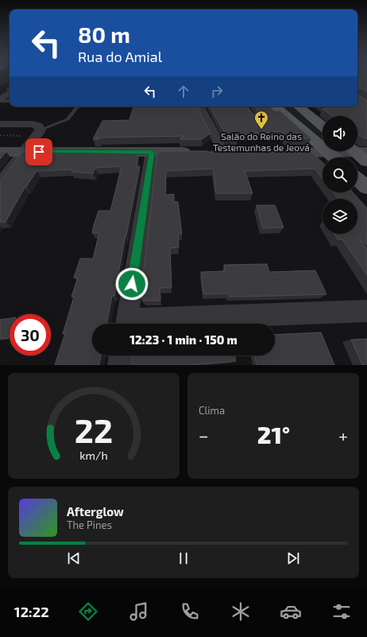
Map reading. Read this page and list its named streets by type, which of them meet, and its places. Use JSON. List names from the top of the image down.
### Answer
{
  "places": {
    "church": ["Salão do Reino das Testemunhas de Jeová"]
  },
  "page": {
    "turn": ["80 m", "Rua do Amial"],
    "limit": "30",
    "trip": "12:23 · 1 min · 150 m",
    "tile": "Clima",
    "heat": ["−", "21°", "+"],
    "song": ["Afterglow", "The Pines"],
    "tabs": "12:22",
    "gauge": ["22", "km/h"]
  }
}
